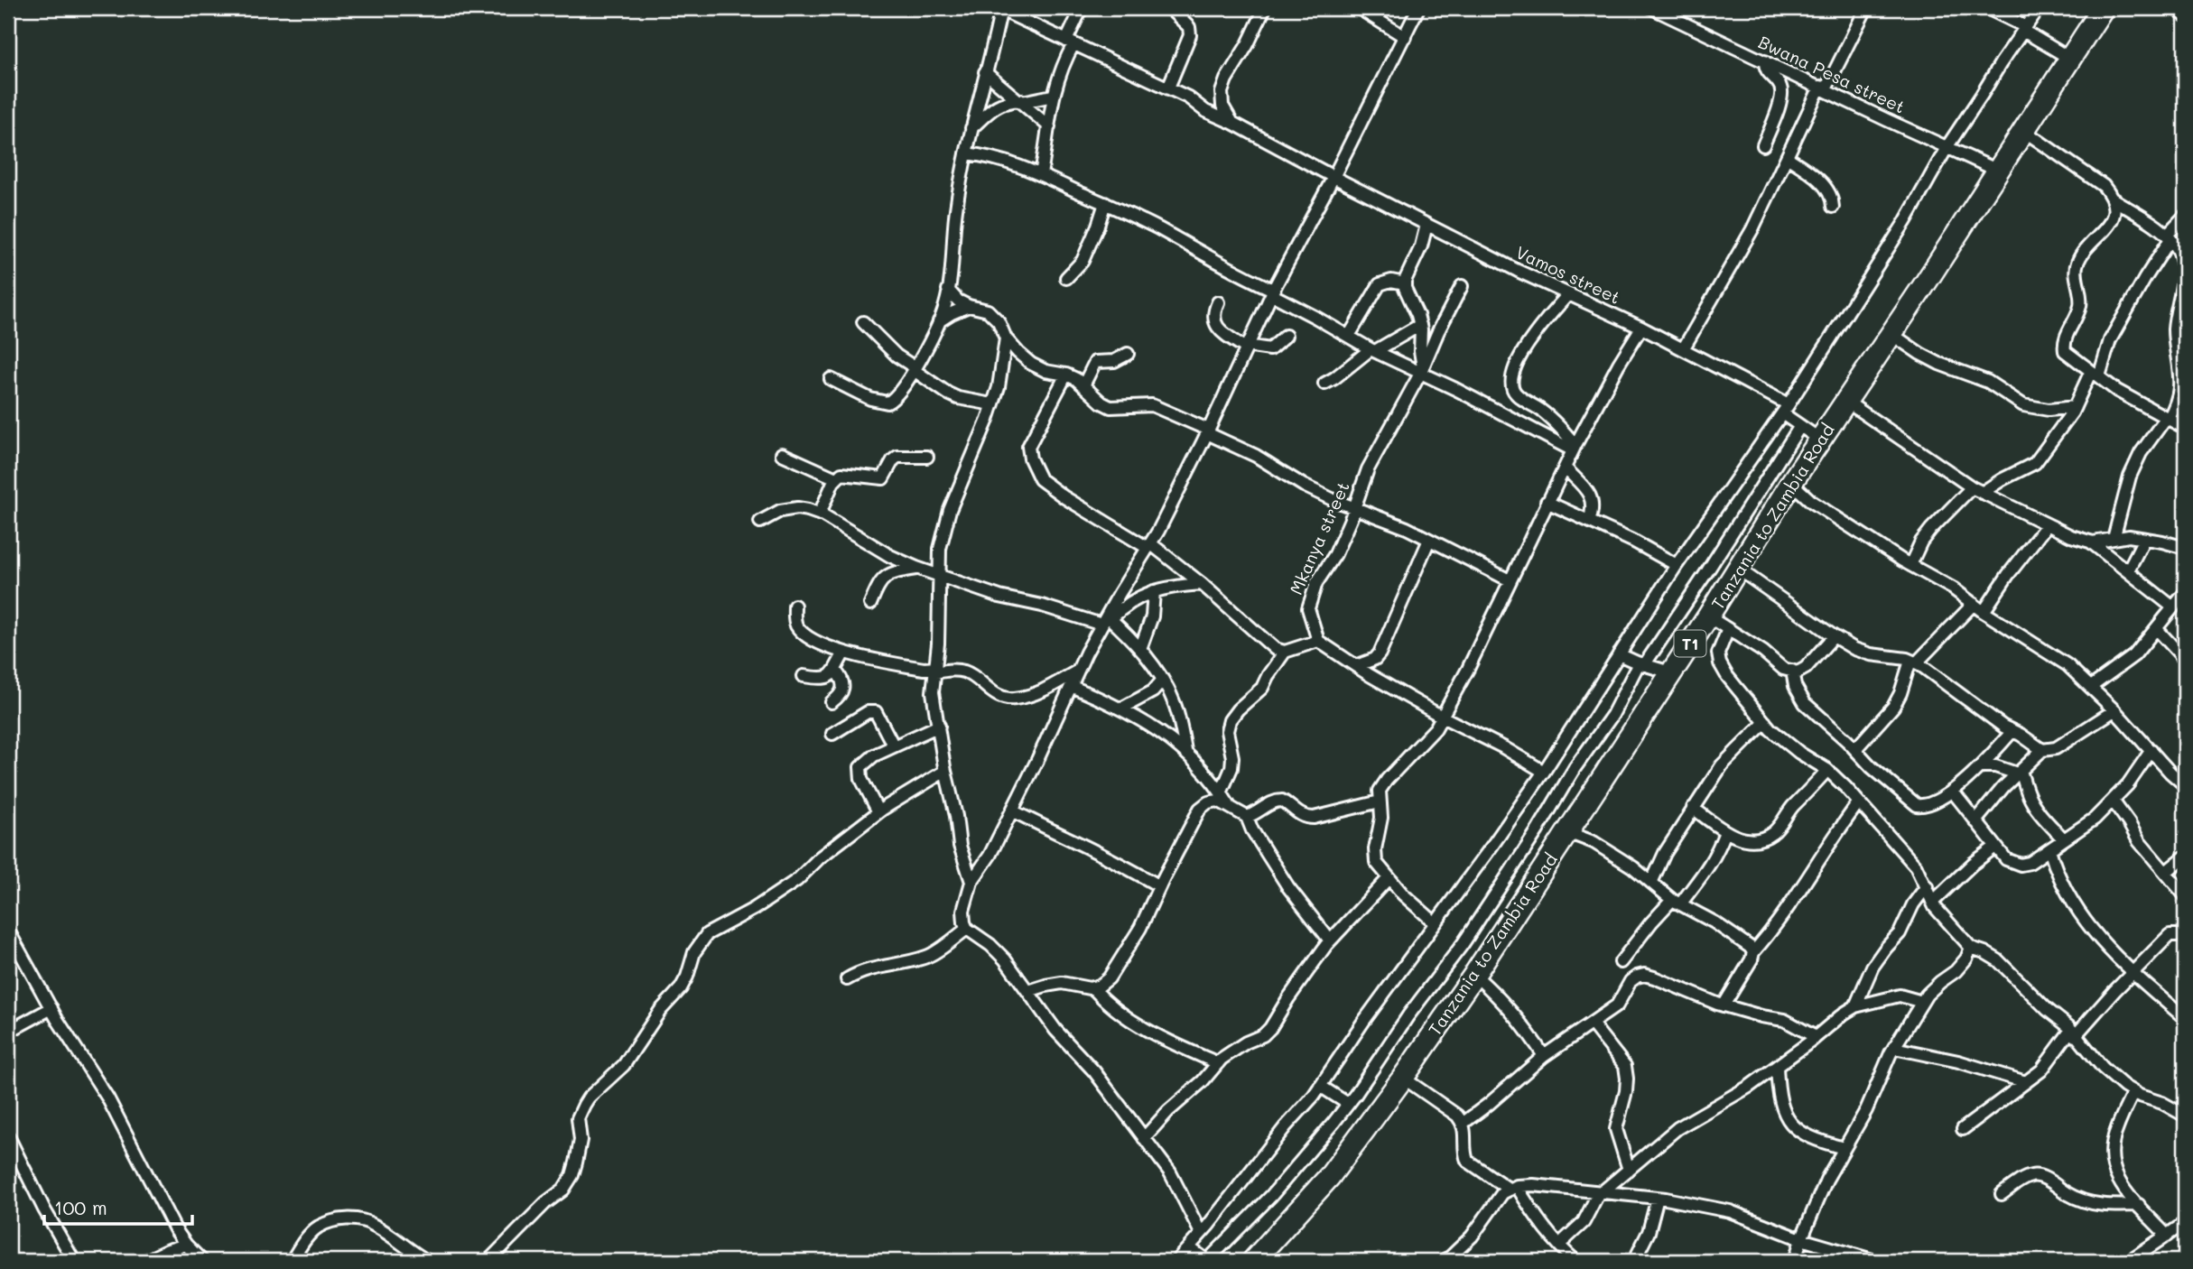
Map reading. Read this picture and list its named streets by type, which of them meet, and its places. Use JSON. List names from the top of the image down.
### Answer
{
  "streets": {
    "highway": ["Tanzania to Zambia Road", "T1"],
    "street": ["Bwana Pesa street", "Vamos street", "Mkanya street"]
  },
  "crossings": [
    ["Bwana Pesa street", "Tanzania to Zambia Road"],
    ["Vamos street", "Tanzania to Zambia Road"]
  ],
  "scale_bar": "100 m"
}
